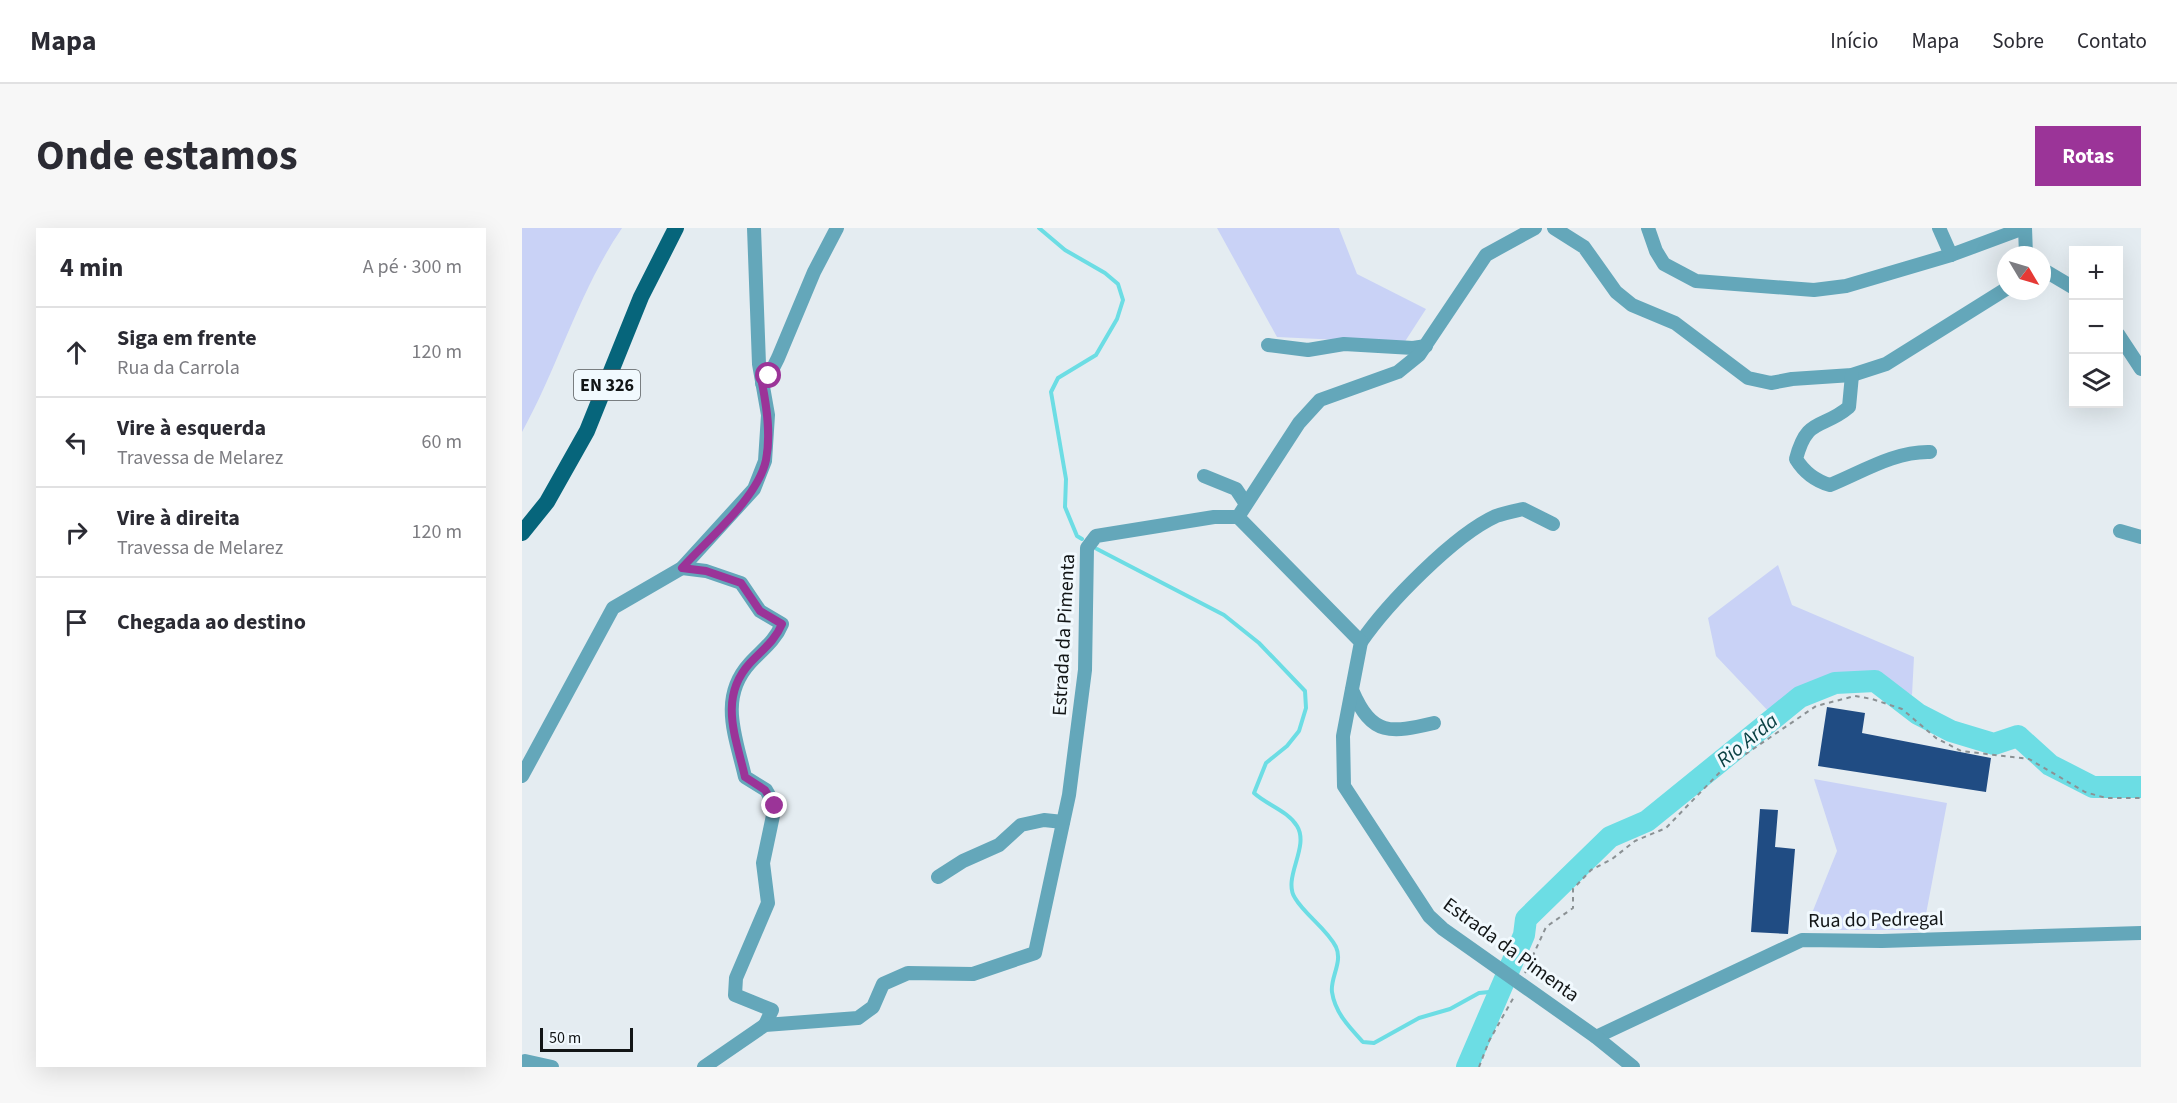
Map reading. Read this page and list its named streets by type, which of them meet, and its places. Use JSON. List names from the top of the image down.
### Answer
{
  "streets": {
    "main road": ["EN 326"],
    "street": ["Estrada da Pimenta", "Rua do Pedregal"]
  },
  "crossings": [
    ["Estrada da Pimenta", "Rua do Pedregal"]
  ],
  "water": ["Rio Arda"],
  "scale_bar": "50 m",
  "north": "bottom right",
  "page": {
    "header": "Mapa",
    "nav": [
      "Início",
      "Mapa",
      "Sobre",
      "Contato"
    ],
    "title": "Onde estamos",
    "buttons": "Rotas",
    "heading": ["4 min", "A pé · 300 m"],
    "map_buttons": ["+", "−"],
    "list": [
      ["Siga em frente", "Rua da Carrola", "120 m"],
      ["Vire à esquerda", "Travessa de Melarez", "60 m"],
      ["Vire à direita", "Travessa de Melarez", "120 m"],
      "Chegada ao destino"
    ],
    "scale": "50 m"
  }
}
